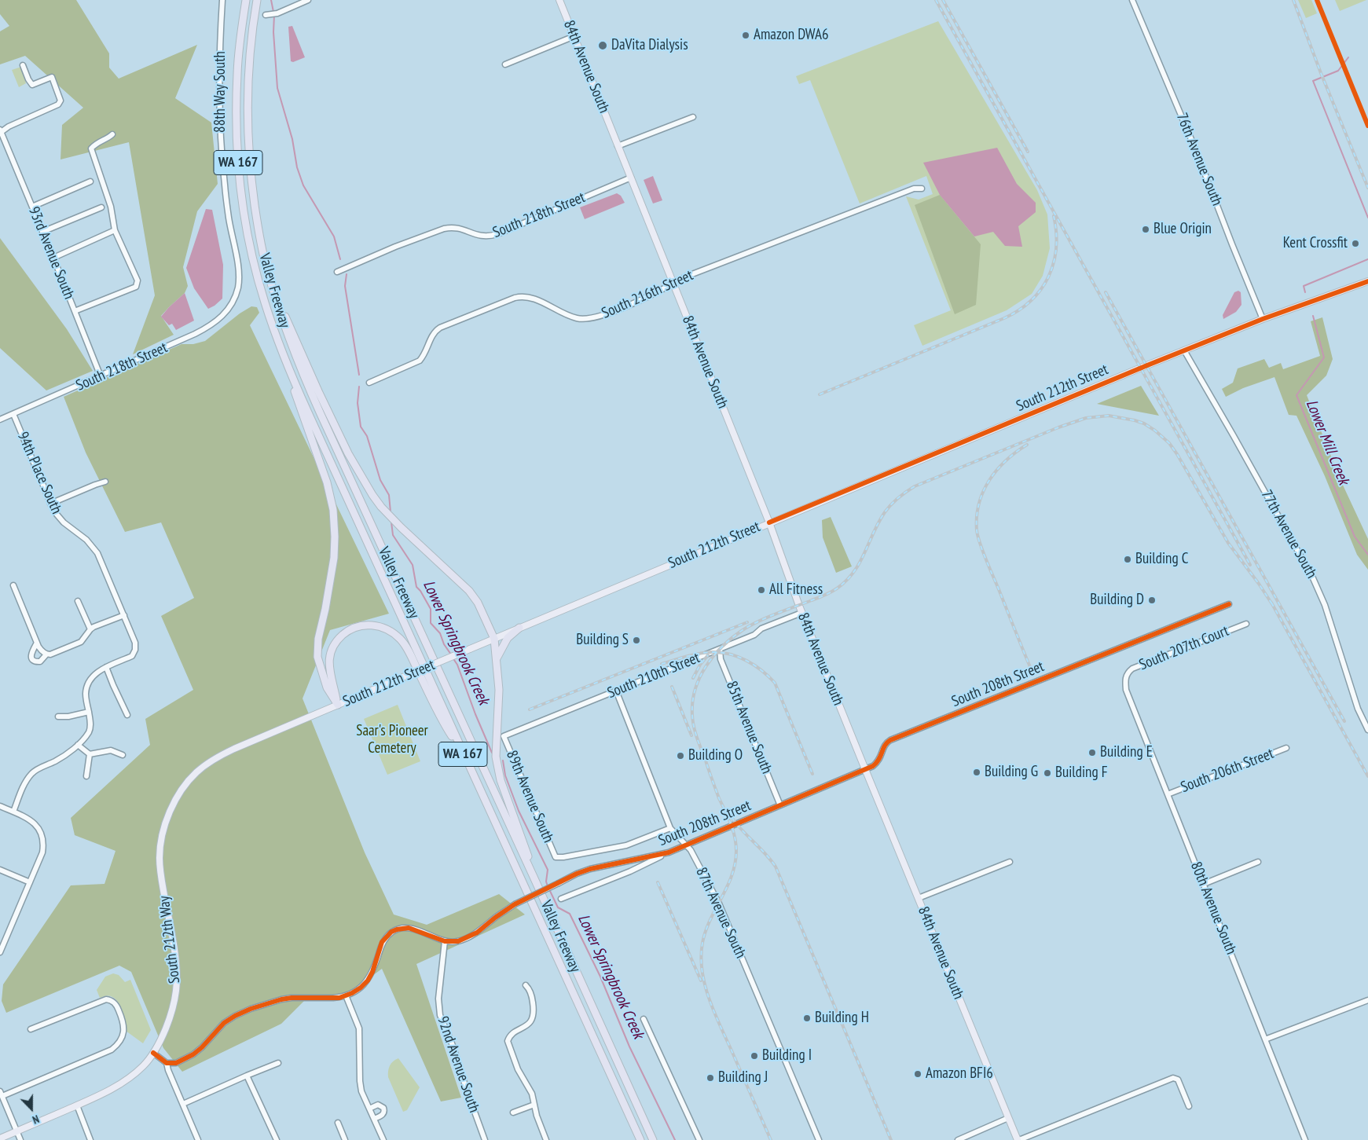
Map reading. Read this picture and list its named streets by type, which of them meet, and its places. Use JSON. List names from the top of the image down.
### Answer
{
  "streets": {
    "highway": ["WA 167", "Valley Freeway"],
    "main road": ["84th Avenue South", "South 212th Street", "South 212th Way"],
    "street": [
      "88th Way South",
      "76th Avenue South",
      "South 218th Street",
      "93rd Avenue South",
      "South 216th Street",
      "94th Place South",
      "77th Avenue South",
      "South 207th Court",
      "South 210th Street",
      "South 208th Street",
      "85th Avenue South",
      "South 206th Street",
      "89th Avenue South",
      "80th Avenue South",
      "87th Avenue South",
      "92nd Avenue South"
    ]
  },
  "crossings": [
    ["84th Avenue South", "South 218th Street"],
    ["84th Avenue South", "South 216th Street"],
    ["84th Avenue South", "South 212th Street"],
    ["84th Avenue South", "South 210th Street"],
    ["84th Avenue South", "South 208th Street"],
    ["88th Way South", "South 218th Street"],
    ["76th Avenue South", "South 212th Street"],
    ["South 218th Street", "93rd Avenue South"],
    ["South 218th Street", "94th Place South"],
    ["South 212th Street", "77th Avenue South"],
    ["South 212th Street", "South 212th Way"],
    ["South 207th Court", "80th Avenue South"],
    ["South 210th Street", "85th Avenue South"],
    ["South 210th Street", "89th Avenue South"],
    ["South 210th Street", "87th Avenue South"],
    ["South 208th Street", "85th Avenue South"],
    ["South 208th Street", "87th Avenue South"],
    ["South 208th Street", "92nd Avenue South"],
    ["South 206th Street", "80th Avenue South"],
    ["89th Avenue South", "87th Avenue South"]
  ],
  "water": ["Lower Mill Creek", "Lower Springbrook Creek"],
  "parks": ["Saar's Pioneer Cemetery"],
  "places": [
    "Amazon DWA6",
    "DaVita Dialysis",
    "Blue Origin",
    "Kent Crossfit",
    "Building C",
    "All Fitness",
    "Building D",
    "Building S",
    "Building E",
    "Building O",
    "Building G",
    "Building F",
    "Building H",
    "Building I",
    "Amazon BFI6",
    "Building J"
  ],
  "north": "bottom"
}
